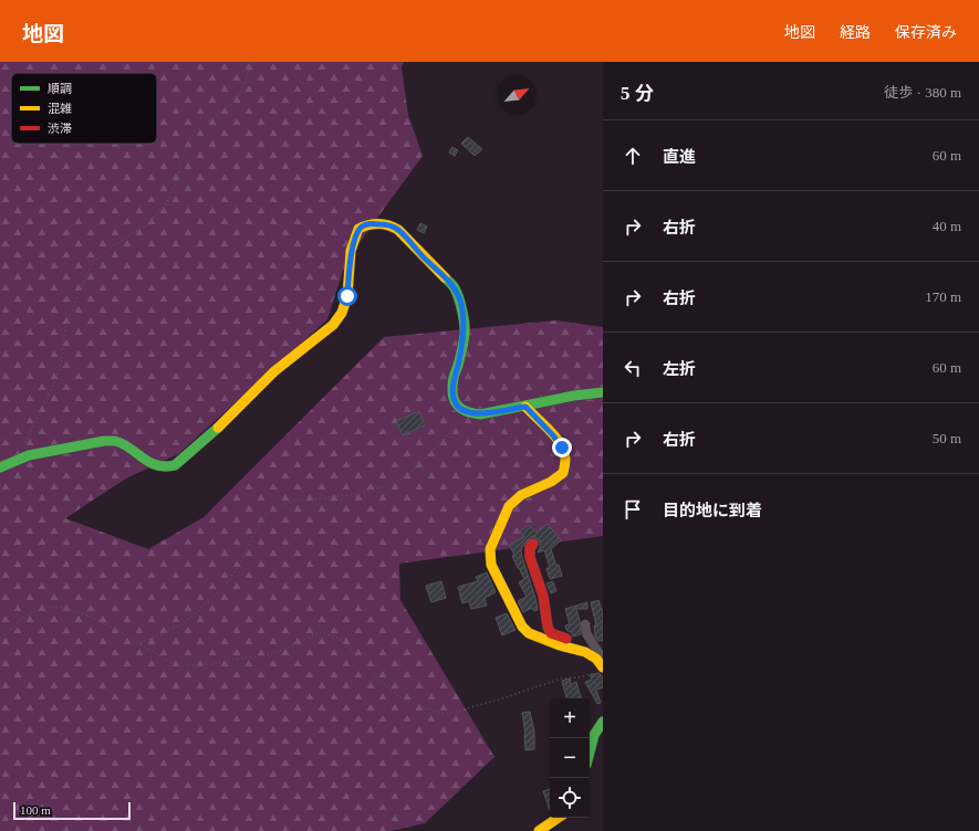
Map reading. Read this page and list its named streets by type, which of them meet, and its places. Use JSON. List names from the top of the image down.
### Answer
{
  "legend": ["順調", "混雑", "渋滞"],
  "scale_bar": "100 m",
  "north": "top right",
  "page": {
    "header": "地図",
    "nav": ["地図", "経路", "保存済み"],
    "heading": ["5 分", "徒歩 · 380 m"],
    "list": [
      ["直進", "60 m"],
      ["右折", "40 m"],
      ["右折", "170 m"],
      ["左折", "60 m"],
      ["右折", "50 m"],
      "目的地に到着"
    ],
    "map_buttons": ["+", "−"],
    "scale": "100 m"
  }
}
